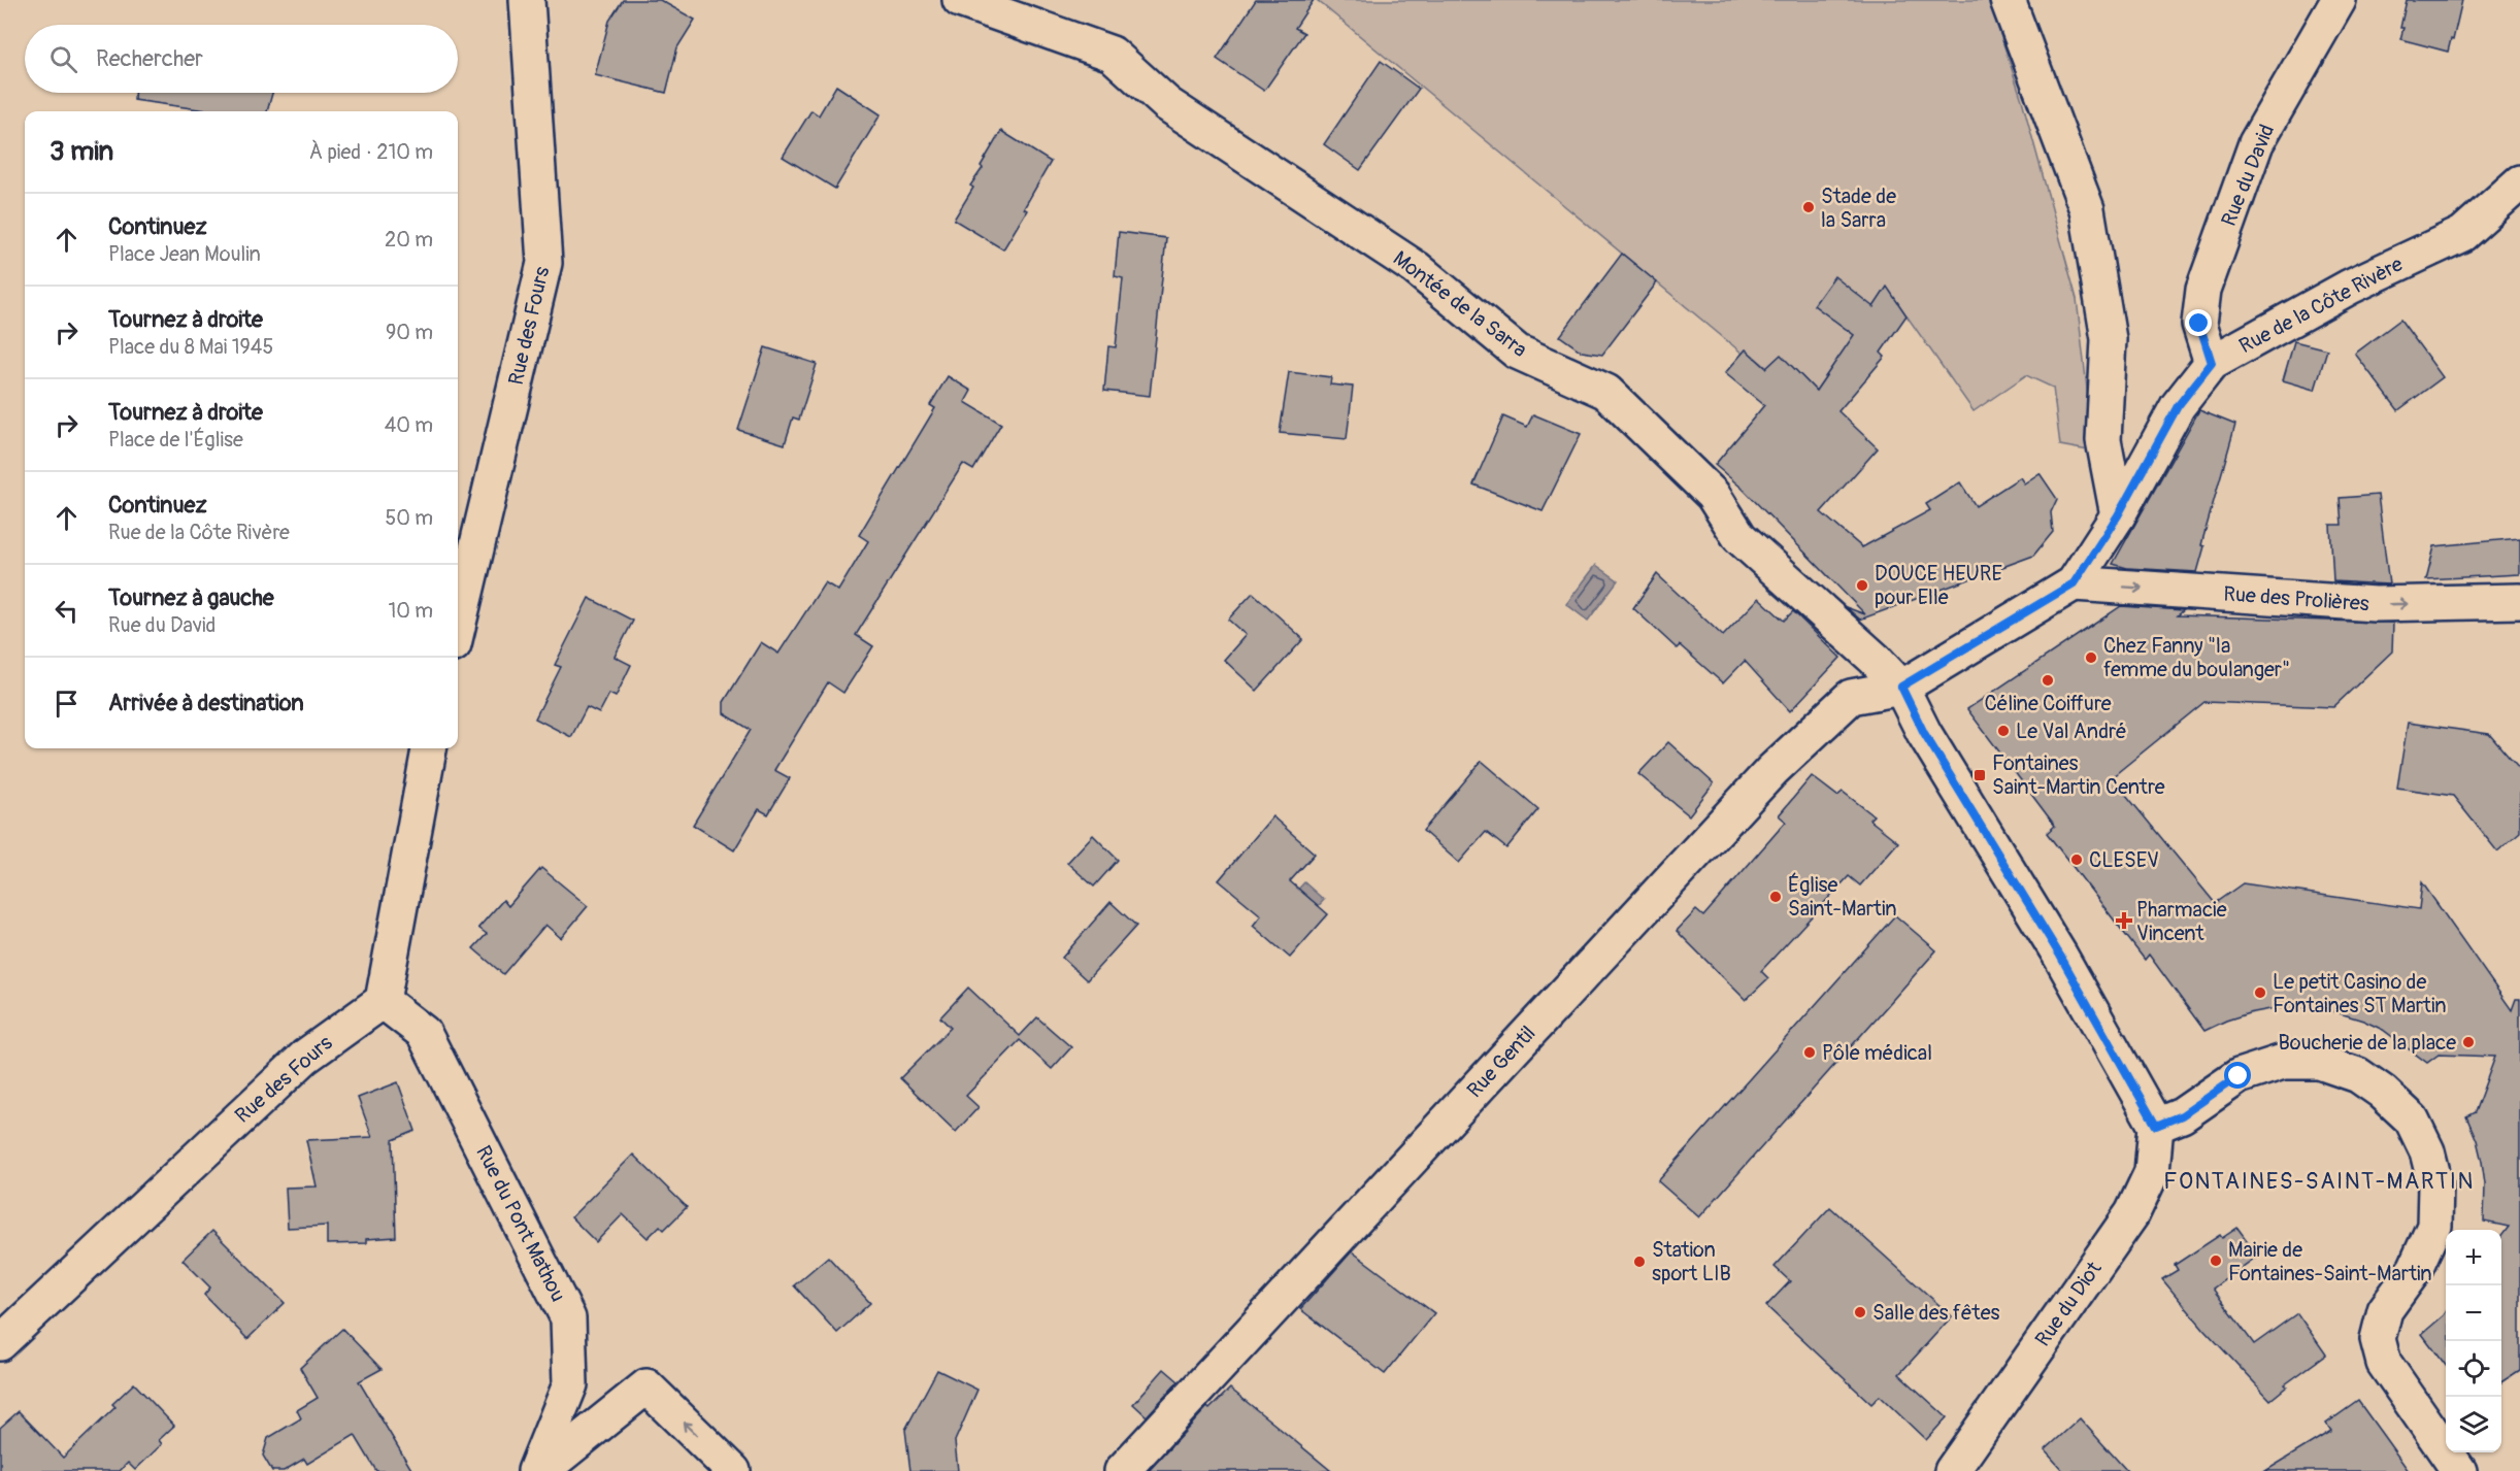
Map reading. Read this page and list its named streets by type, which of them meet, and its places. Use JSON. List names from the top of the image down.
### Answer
{
  "streets": {
    "street": [
      "Rue du David",
      "Montée de la Sarra",
      "Rue de la Côte Rivère",
      "Rue des Fours",
      "Rue des Prolières",
      "Rue Gentil",
      "Rue du Pont Mathou",
      "Rue du Diot"
    ]
  },
  "crossings": [
    ["Rue du David", "Rue de la Côte Rivère"],
    ["Montée de la Sarra", "Rue Gentil"],
    ["Montée de la Sarra", "Rue du Diot"],
    ["Rue de la Côte Rivère", "Rue des Prolières"],
    ["Rue de la Côte Rivère", "Rue Gentil"],
    ["Rue des Fours", "Rue du Pont Mathou"],
    ["Rue des Prolières", "Rue Gentil"]
  ],
  "one_way": ["Rue des Prolières"],
  "districts": ["FONTAINES-SAINT-MARTIN"],
  "places": {
    "other": [
      "Stade de la Sarra",
      "DOUCE HEURE pour Elle",
      "Chez Fanny \"la femme du boulanger\"",
      "Céline Coiffure",
      "Le Val André",
      "CLESEV",
      "Église Saint-Martin",
      "Le petit Casino de Fontaines ST Martin",
      "Boucherie de la place",
      "Pôle médical",
      "Mairie de Fontaines-Saint-Martin",
      "Station sport LIB",
      "Salle des fêtes"
    ],
    "transit": ["Fontaines Saint-Martin Centre"],
    "health": ["Pharmacie Vincent"]
  },
  "page": {
    "search": "Rechercher",
    "heading": ["3 min", "À pied · 210 m"],
    "list": [
      ["Continuez", "Place Jean Moulin", "20 m"],
      ["Tournez à droite", "Place du 8 Mai 1945", "90 m"],
      ["Tournez à droite", "Place de l'Église", "40 m"],
      ["Continuez", "Rue de la Côte Rivère", "50 m"],
      ["Tournez à gauche", "Rue du David", "10 m"],
      "Arrivée à destination"
    ],
    "map_buttons": ["+", "−"]
  }
}
